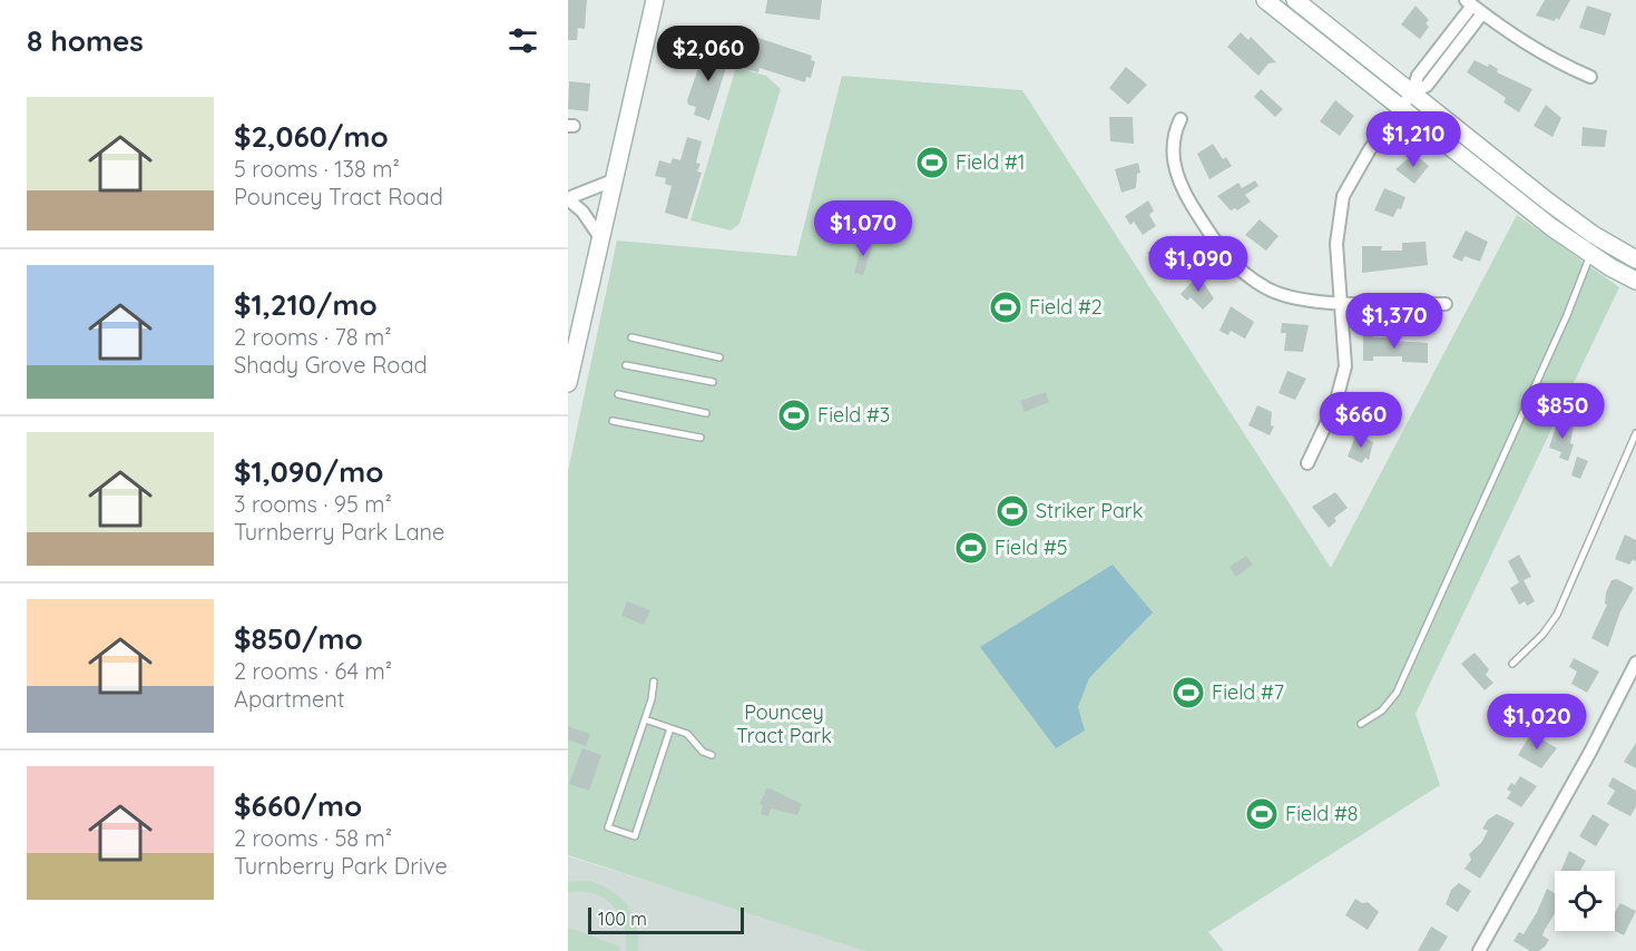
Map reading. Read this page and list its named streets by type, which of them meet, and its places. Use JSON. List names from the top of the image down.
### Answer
{
  "parks": ["Pouncey Tract Park"],
  "places": {
    "sports": [
      "Field #1",
      "Field #2",
      "Field #3",
      "Striker Park",
      "Field #5",
      "Field #7",
      "Field #8"
    ]
  },
  "scale_bar": "100 m",
  "page": {
    "heading": "8 homes",
    "price": [
      "$2,060",
      "$1,210",
      "$1,070",
      "$1,090",
      "$1,370",
      "$850",
      "$660",
      "$1,020"
    ],
    "list": [
      {
        "name": "$2,060/mo",
        "note": "5 rooms · 138 m² · Pouncey Tract Road"
      },
      {
        "name": "$1,210/mo",
        "note": "2 rooms · 78 m² · Shady Grove Road"
      },
      {
        "name": "$1,090/mo",
        "note": "3 rooms · 95 m² · Turnberry Park Lane"
      },
      {
        "name": "$850/mo",
        "note": "2 rooms · 64 m² · Apartment"
      },
      {
        "name": "$660/mo",
        "note": "2 rooms · 58 m² · Turnberry Park Drive"
      }
    ],
    "scale": "100 m"
  }
}
